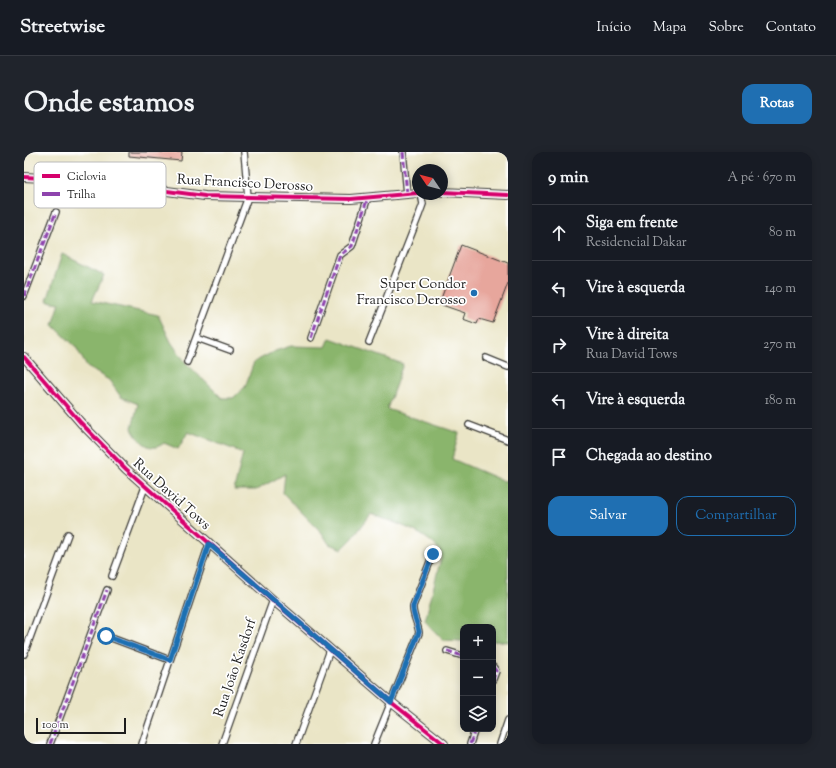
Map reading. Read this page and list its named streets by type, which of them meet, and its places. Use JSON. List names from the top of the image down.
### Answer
{
  "streets": {
    "street": ["Rua Francisco Derosso", "Rua David Tows", "Rua João Kasdorf"]
  },
  "crossings": [
    ["Rua David Tows", "Rua João Kasdorf"]
  ],
  "places": ["Super Condor Francisco Derosso"],
  "legend": ["Ciclovia", "Trilha"],
  "scale_bar": "100 m",
  "north": "top left",
  "page": {
    "header": "Streetwise",
    "nav": [
      "Início",
      "Mapa",
      "Sobre",
      "Contato"
    ],
    "title": "Onde estamos",
    "buttons": [
      "Rotas",
      ["Salvar", "Compartilhar"]
    ],
    "heading": ["9 min", "A pé · 670 m"],
    "list": [
      ["Siga em frente", "Residencial Dakar", "80 m"],
      ["Vire à esquerda", "140 m"],
      ["Vire à direita", "Rua David Tows", "270 m"],
      ["Vire à esquerda", "180 m"],
      "Chegada ao destino"
    ],
    "map_buttons": ["+", "−"],
    "scale": "100 m"
  }
}
